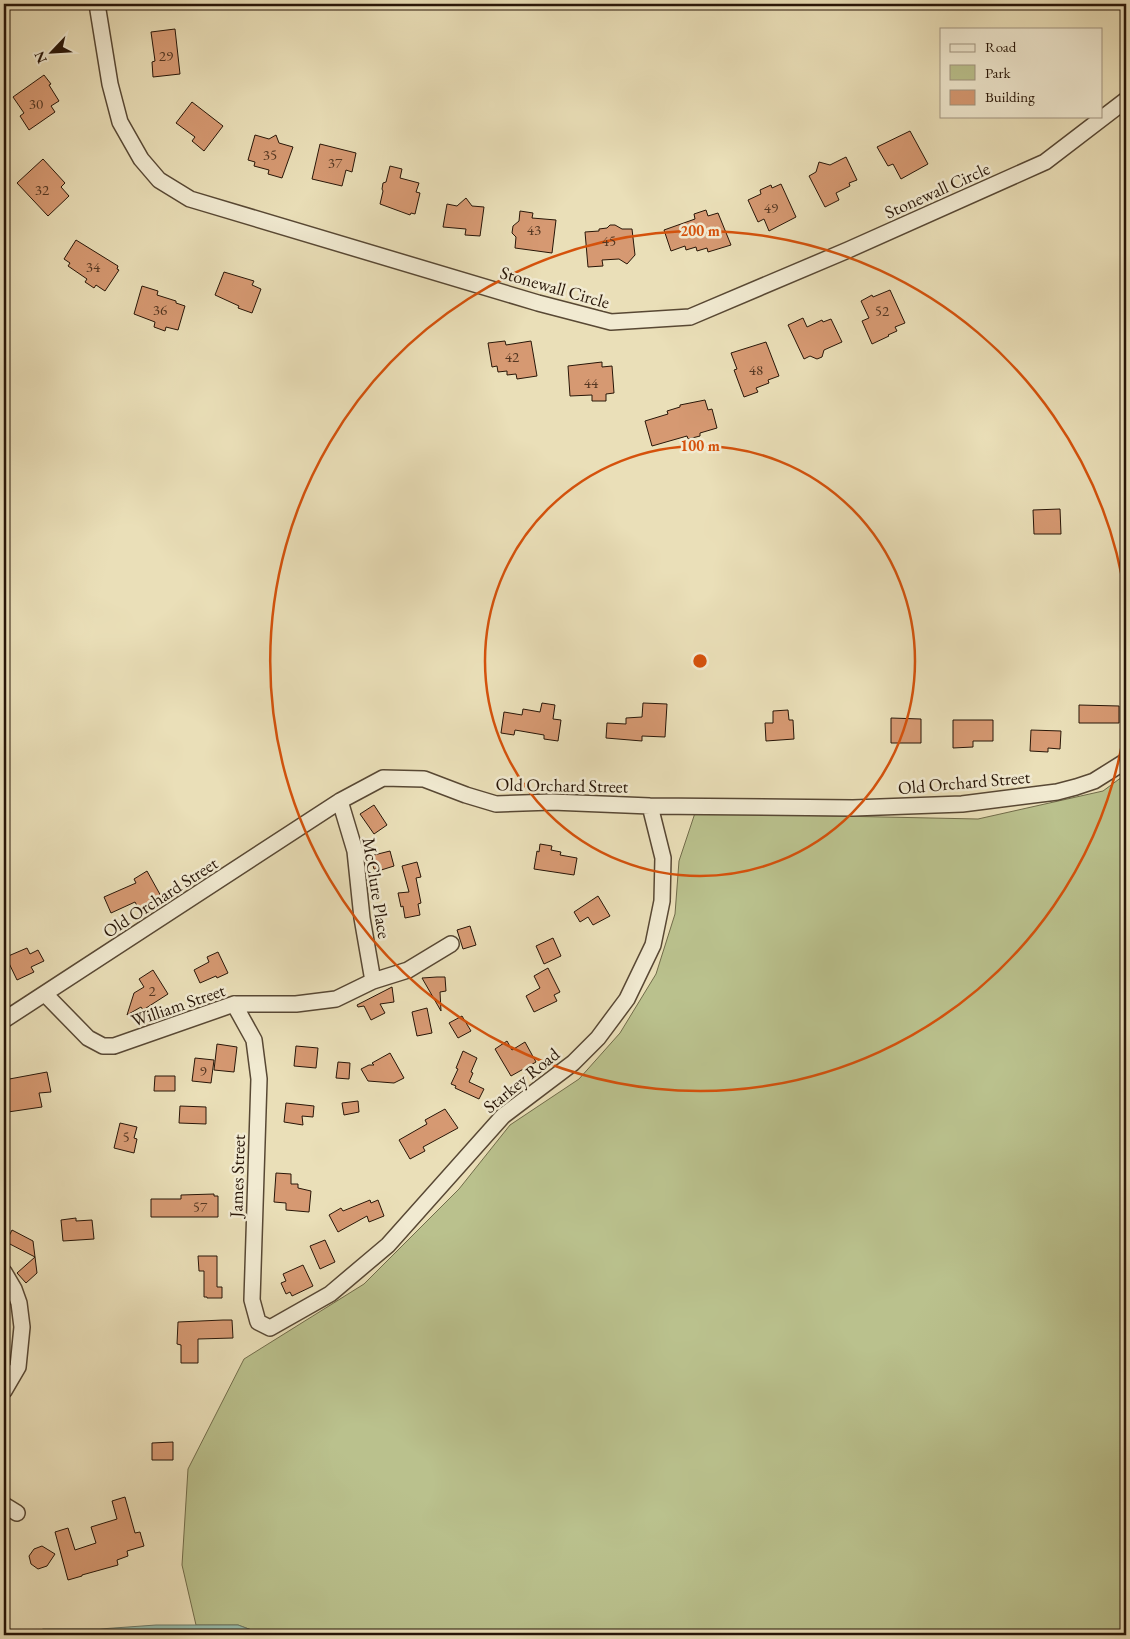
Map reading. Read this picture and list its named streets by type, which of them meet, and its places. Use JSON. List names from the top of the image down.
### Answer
{
  "streets": {
    "street": [
      "Stonewall Circle",
      "Old Orchard Street",
      "McClure Place",
      "William Street",
      "Starkey Road",
      "James Street"
    ]
  },
  "crossings": [
    ["Old Orchard Street", "McClure Place"],
    ["Old Orchard Street", "William Street"],
    ["Old Orchard Street", "Starkey Road"],
    ["McClure Place", "William Street"],
    ["William Street", "James Street"],
    ["Starkey Road", "James Street"]
  ],
  "house_numbers": [
    "29",
    "30",
    "35",
    "37",
    "32",
    "49",
    "43",
    "45",
    "34",
    "36",
    "52",
    "42",
    "48",
    "44",
    "2",
    "9",
    "5",
    "57"
  ],
  "legend": ["Road", "Park", "Building"],
  "north": "bottom left",
  "rings": ["200 m", "100 m"]
}
